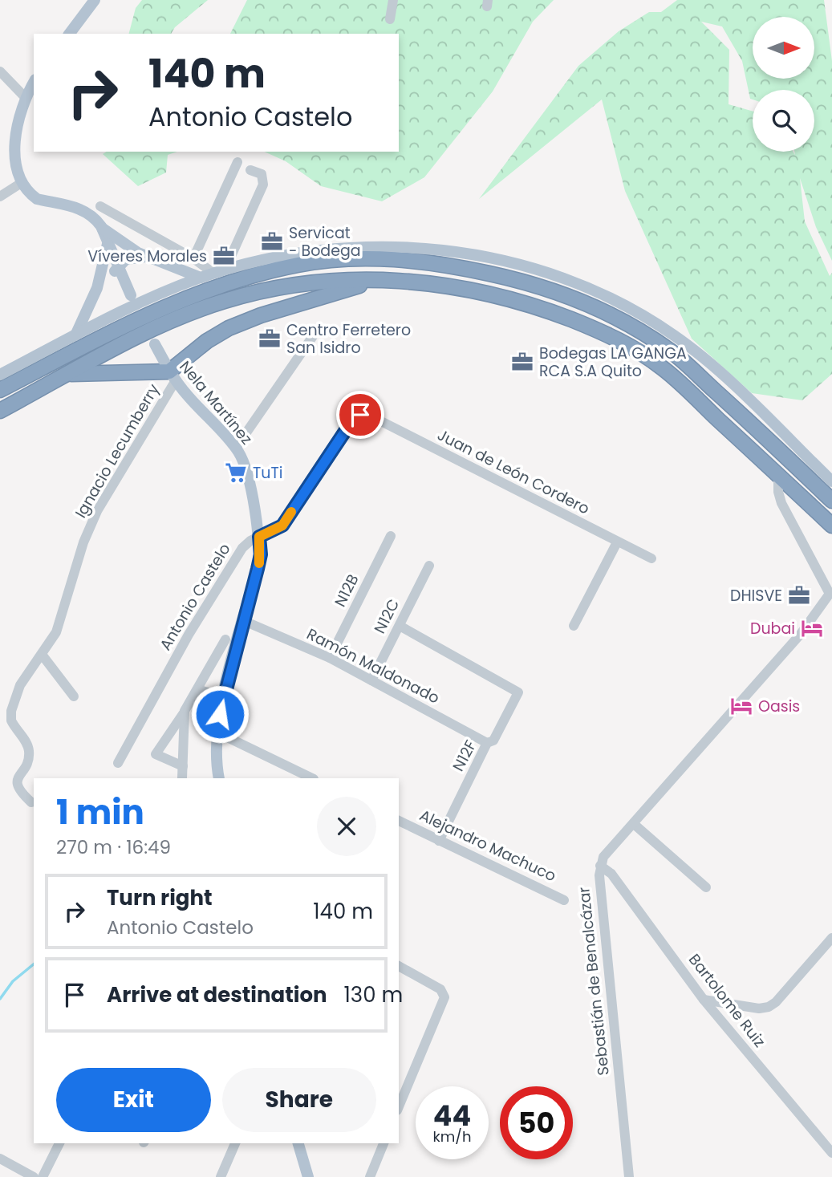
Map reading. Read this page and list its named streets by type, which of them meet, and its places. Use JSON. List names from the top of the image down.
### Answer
{
  "streets": {
    "main road": ["Nela Martínez"],
    "street": [
      "Ignacio Lecumberry",
      "Juan de León Cordero",
      "N12B",
      "Antonio Castelo",
      "N12C",
      "Ramón Maldonado",
      "N12F",
      "Alejandro Machuco",
      "Sebastián de Benalcázar",
      "Bartolome Ruiz"
    ]
  },
  "crossings": [
    ["Nela Martínez", "Ignacio Lecumberry"],
    ["Nela Martínez", "Antonio Castelo"],
    ["Nela Martínez", "Ramón Maldonado"],
    ["Juan de León Cordero", "Antonio Castelo"],
    ["N12B", "Ramón Maldonado"],
    ["N12C", "Ramón Maldonado"],
    ["N12C", "N12F"],
    ["Ramón Maldonado", "N12F"],
    ["N12F", "Alejandro Machuco"],
    ["Sebastián de Benalcázar", "Bartolome Ruiz"]
  ],
  "places": {
    "office": [
      "Servicat - Bodega",
      "Víveres Morales",
      "Centro Ferretero San Isidro",
      "Bodegas LA GANGA RCA S.A Quito",
      "DHISVE"
    ],
    "supermarket": ["TuTi"],
    "hotel": ["Dubai", "Oasis"]
  },
  "north": "right",
  "page": {
    "turn": ["140 m", "Antonio Castelo"],
    "heading": ["1 min", "270 m · 16:49"],
    "list": [
      {
        "name": "Turn right",
        "note": "Antonio Castelo",
        "value": "140 m"
      },
      {
        "name": "Arrive at destination",
        "value": "130 m"
      }
    ],
    "buttons": ["Exit", "Share"],
    "speed": "44 km/h",
    "limit": "50"
  }
}
